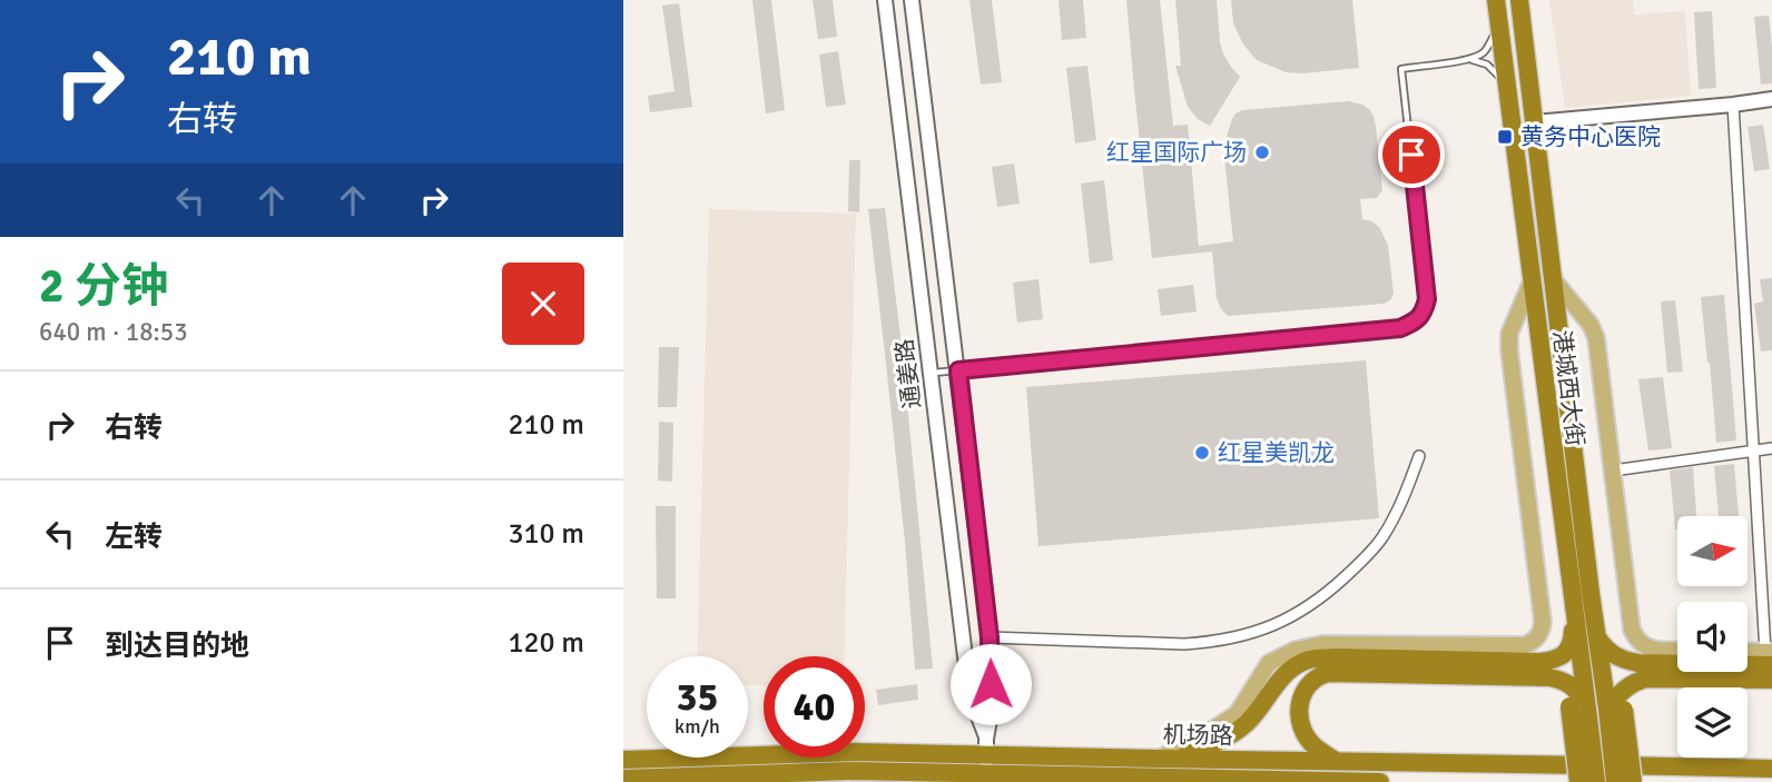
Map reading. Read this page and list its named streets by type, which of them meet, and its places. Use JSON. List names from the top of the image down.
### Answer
{
  "streets": {
    "highway": ["港城西大街", "机场路"],
    "street": ["通姜路"]
  },
  "crossings": [
    ["通姜路", "机场路"]
  ],
  "places": {
    "transit": ["黄务中心医院"],
    "other": ["红星国际广场", "红星美凯龙"]
  },
  "north": "right",
  "page": {
    "turn": ["210 m", "右转"],
    "heading": ["2 分钟", "640 m · 18:53"],
    "list": [
      {
        "name": "右转",
        "value": "210 m"
      },
      {
        "name": "左转",
        "value": "310 m"
      },
      {
        "name": "到达目的地",
        "value": "120 m"
      }
    ],
    "speed": "35 km/h",
    "limit": "40"
  }
}
